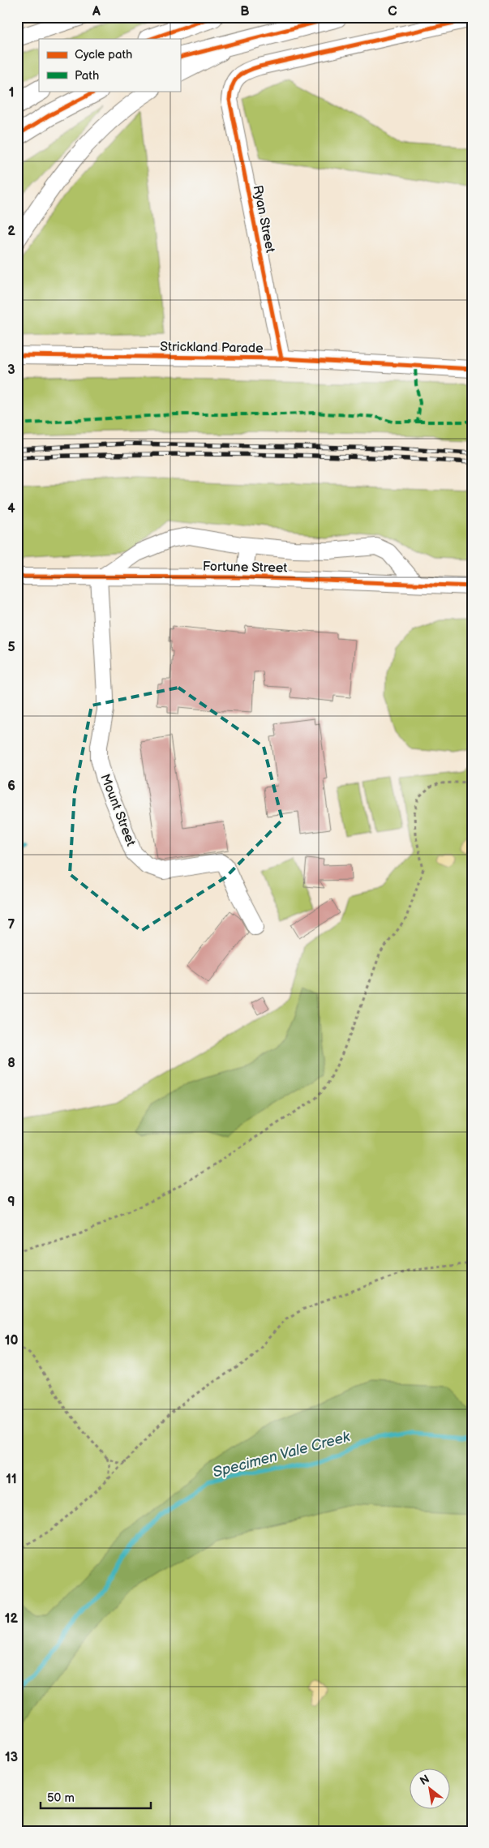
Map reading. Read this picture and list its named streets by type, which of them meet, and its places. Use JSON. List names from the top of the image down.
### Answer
{
  "streets": {
    "street": [
      "Ryan Street",
      "Strickland Parade",
      "Fortune Street",
      "Mount Street"
    ]
  },
  "crossings": [
    ["Ryan Street", "Strickland Parade"],
    ["Fortune Street", "Mount Street"]
  ],
  "water": ["Specimen Vale Creek"],
  "legend": ["Cycle path", "Path"],
  "scale_bar": "50 m",
  "north": "top left",
  "grid": {
    "columns": ["A", "B", "C"],
    "rows": [
      "1",
      "2",
      "3",
      "4",
      "5",
      "6",
      "7",
      "8",
      "9",
      "10",
      "11",
      "12",
      "13"
    ]
  }
}
